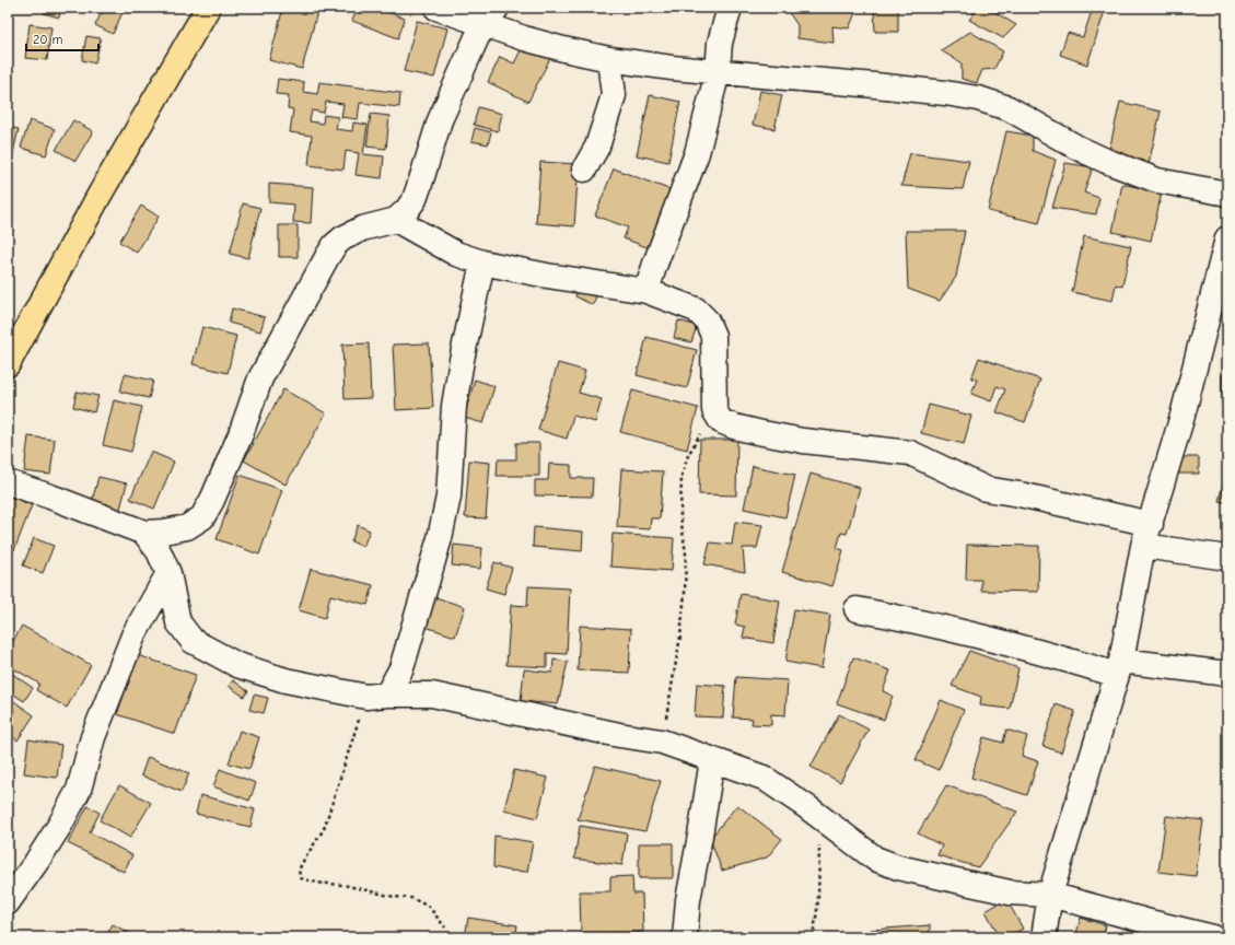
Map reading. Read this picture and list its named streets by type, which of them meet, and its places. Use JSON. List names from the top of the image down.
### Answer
{
  "scale_bar": "20 m"
}
